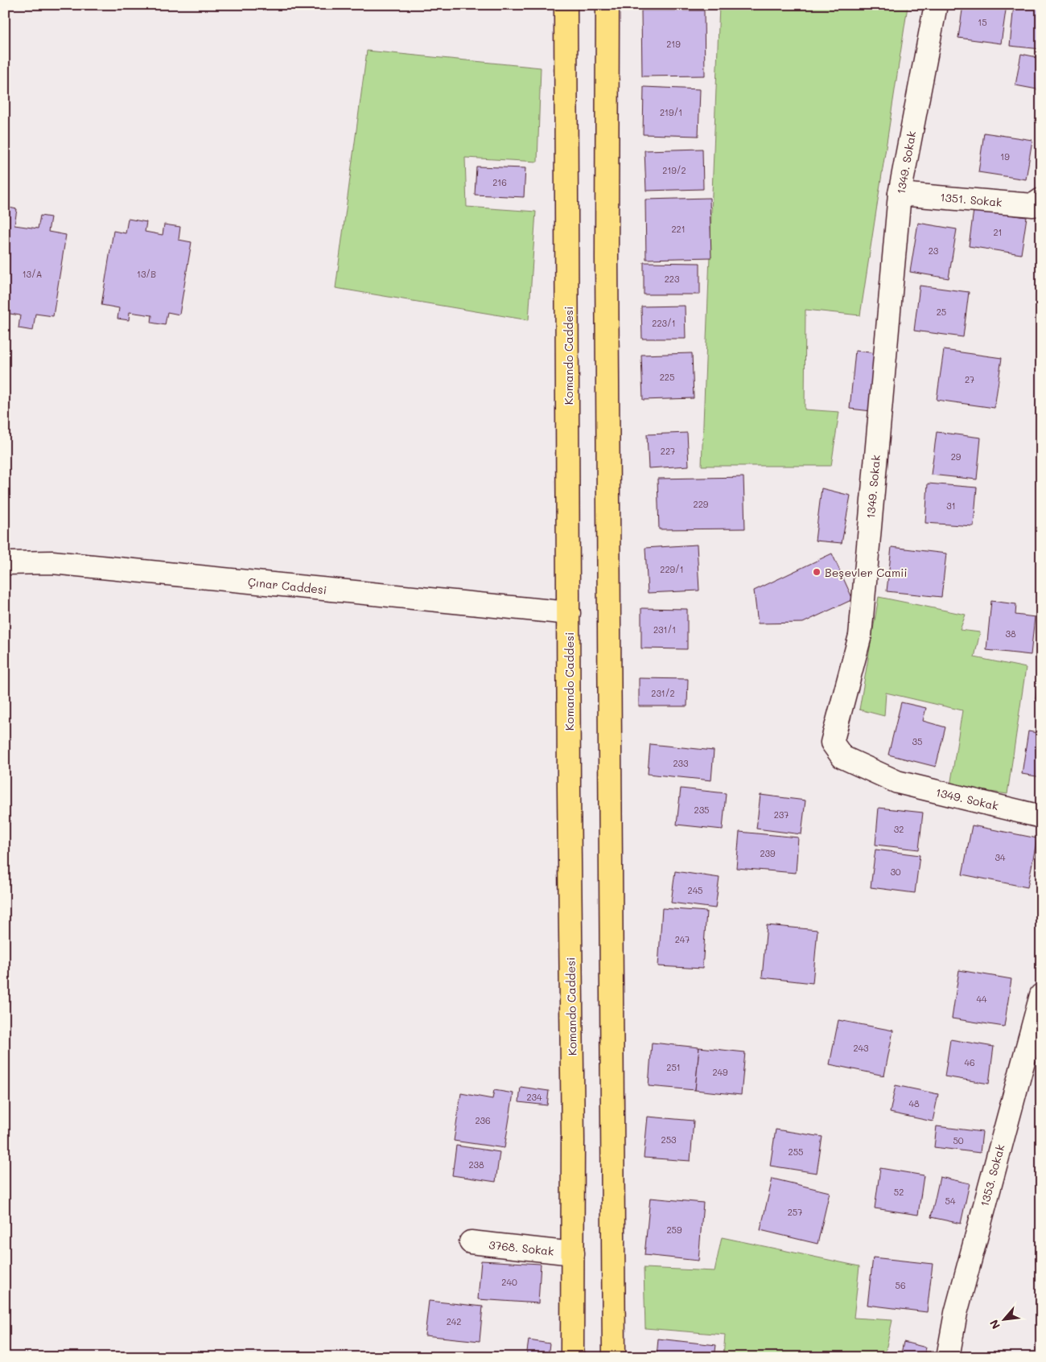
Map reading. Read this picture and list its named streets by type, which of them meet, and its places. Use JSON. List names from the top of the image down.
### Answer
{
  "streets": {
    "main road": ["Komando Caddesi"],
    "street": [
      "1349. Sokak",
      "1351. Sokak",
      "Çınar Caddesi",
      "1353. Sokak",
      "3768. Sokak"
    ]
  },
  "crossings": [
    ["1349. Sokak", "1351. Sokak"],
    ["Komando Caddesi", "Çınar Caddesi"],
    ["Komando Caddesi", "3768. Sokak"]
  ],
  "places": ["Beşevler Camii"],
  "house_numbers": [
    "15",
    "219",
    "219/1",
    "19",
    "219/2",
    "216",
    "221",
    "21",
    "23",
    "13/A",
    "13/B",
    "223",
    "25",
    "223/1",
    "225",
    "27",
    "227",
    "29",
    "229",
    "31",
    "229/1",
    "231/1",
    "38",
    "231/2",
    "35",
    "233",
    "235",
    "237",
    "32",
    "239",
    "34",
    "30",
    "245",
    "247",
    "44",
    "243",
    "46",
    "251",
    "249",
    "234",
    "48",
    "236",
    "253",
    "50",
    "255",
    "238",
    "52",
    "54",
    "257",
    "259",
    "240",
    "56",
    "242"
  ],
  "north": "bottom left"
}
